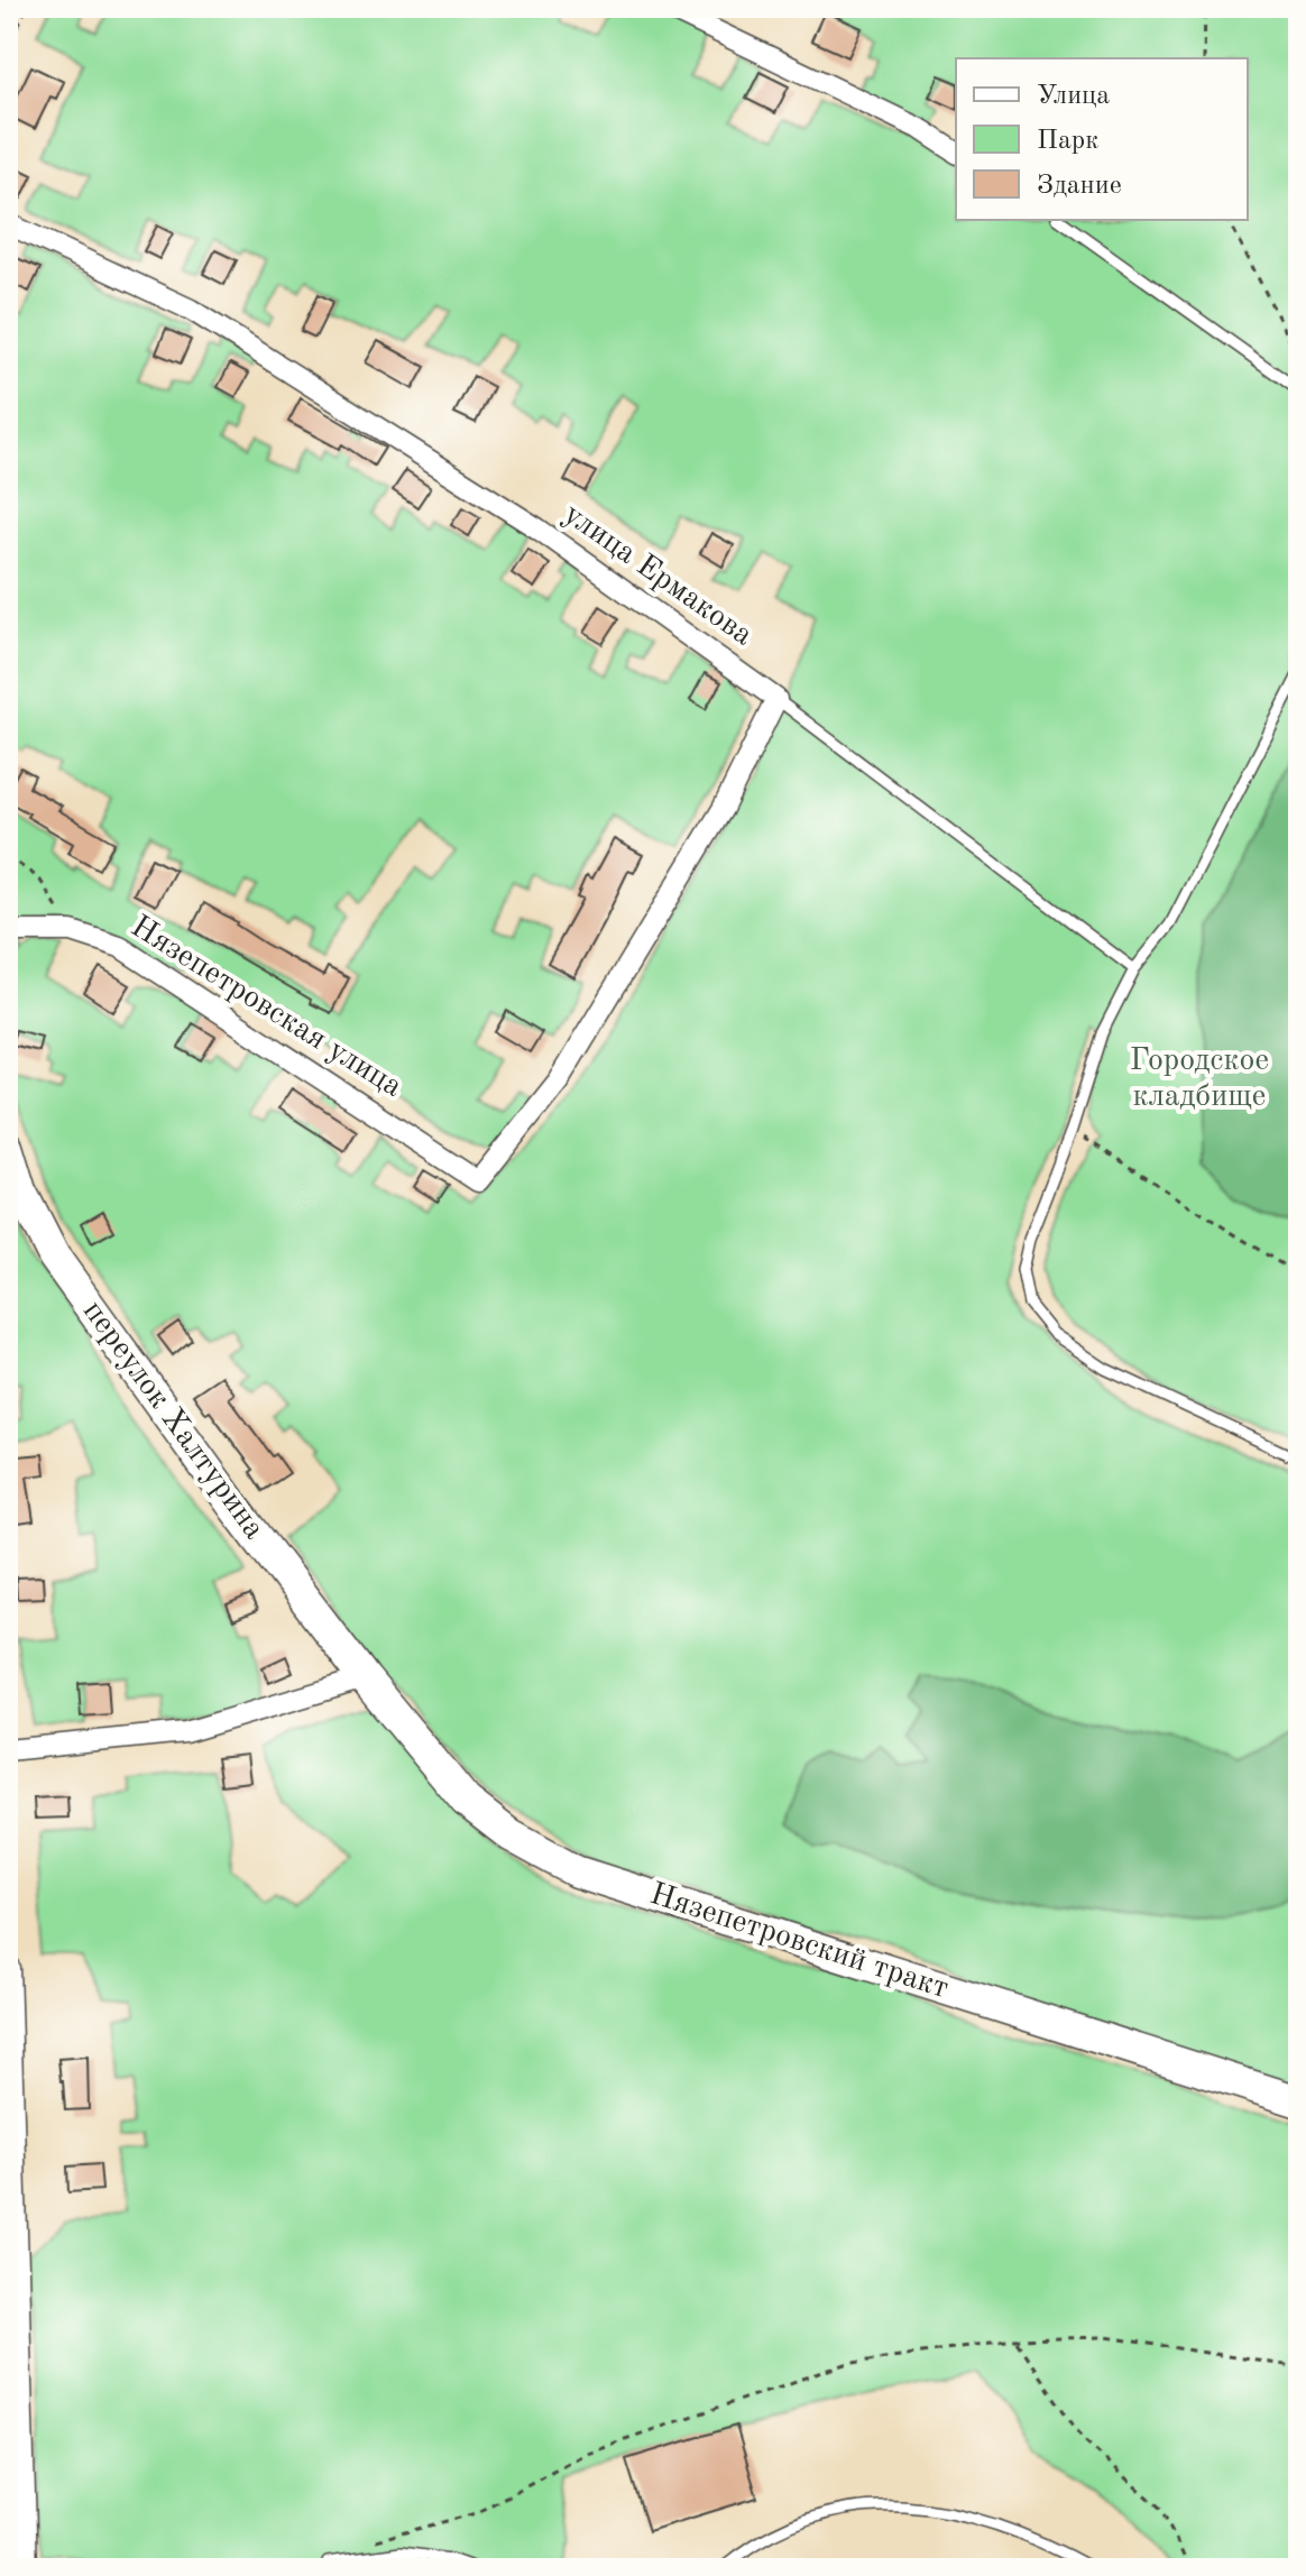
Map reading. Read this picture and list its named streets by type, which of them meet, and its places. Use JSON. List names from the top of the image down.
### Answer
{
  "streets": {
    "main road": ["переулок Халтурина", "Нязепетровский тракт"],
    "street": ["улица Ермакова", "Нязепетровская улица"]
  },
  "crossings": [
    ["улица Ермакова", "Нязепетровская улица"],
    ["переулок Халтурина", "Нязепетровский тракт"]
  ],
  "parks": ["Городское кладбище"],
  "legend": ["Улица", "Парк", "Здание"]
}
